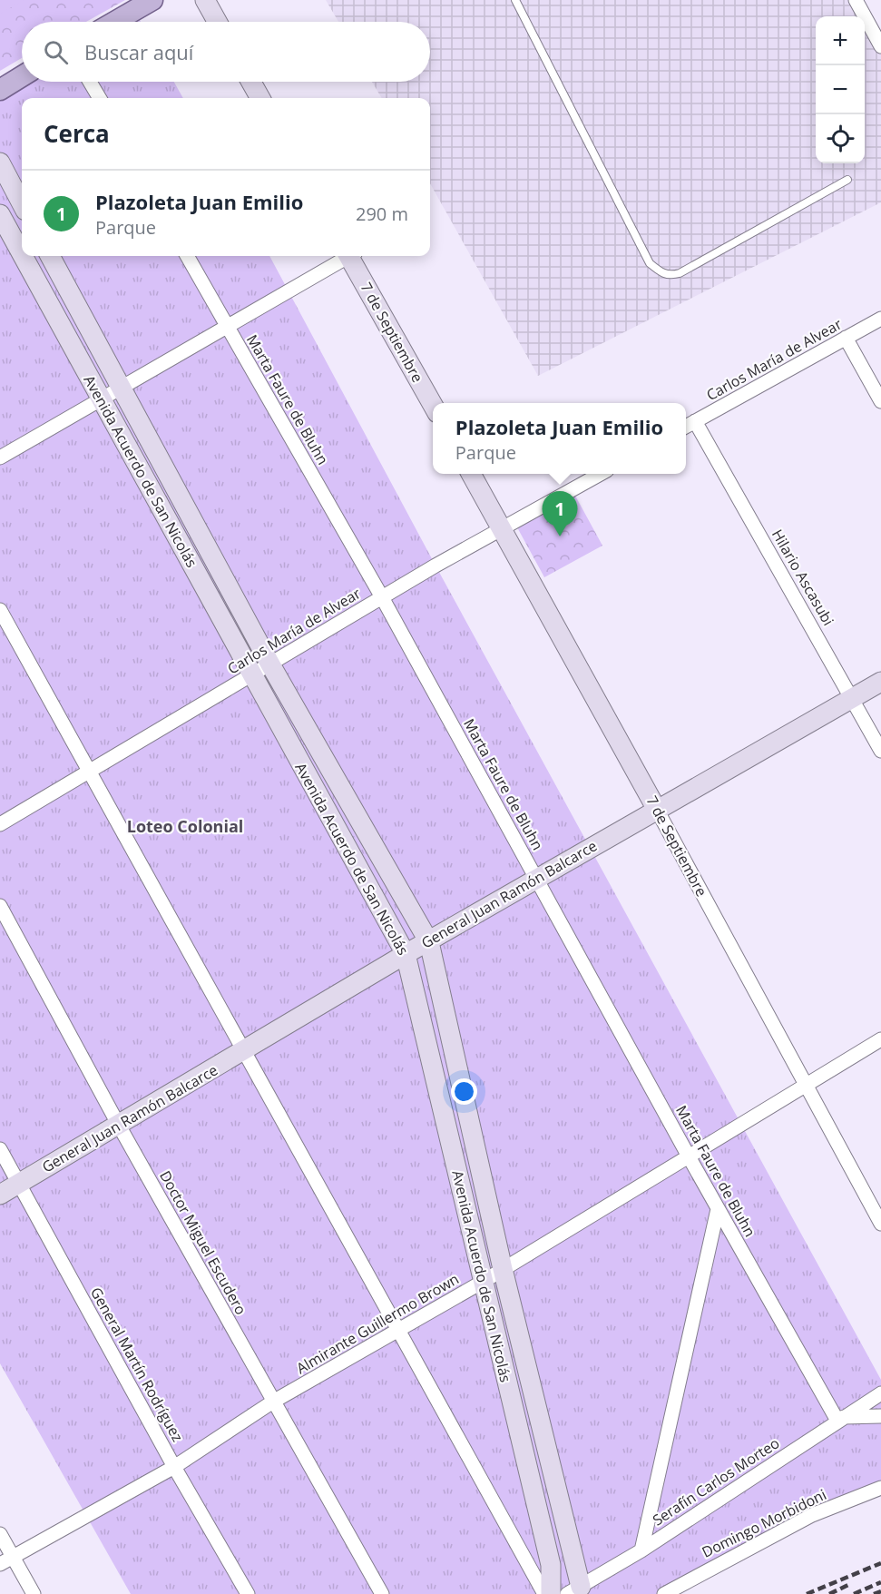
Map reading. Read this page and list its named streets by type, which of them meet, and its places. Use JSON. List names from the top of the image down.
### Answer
{
  "streets": {
    "street": [
      "7 de Septiembre",
      "Carlos María de Alvear",
      "Marta Faure de Bluhn",
      "Avenida Acuerdo de San Nicolás",
      "Hilario Ascasubi",
      "General Juan Ramón Balcarce",
      "Doctor Miguel Escudero",
      "Almirante Guillermo Brown",
      "General Martín Rodríguez",
      "Serafín Carlos Morteo",
      "Domingo Morbidoni"
    ]
  },
  "crossings": [
    ["7 de Septiembre", "Carlos María de Alvear"],
    ["7 de Septiembre", "General Juan Ramón Balcarce"],
    ["7 de Septiembre", "Almirante Guillermo Brown"],
    ["Carlos María de Alvear", "Marta Faure de Bluhn"],
    ["Carlos María de Alvear", "Avenida Acuerdo de San Nicolás"],
    ["Carlos María de Alvear", "Hilario Ascasubi"],
    ["Marta Faure de Bluhn", "General Juan Ramón Balcarce"],
    ["Marta Faure de Bluhn", "Almirante Guillermo Brown"],
    ["Marta Faure de Bluhn", "Serafín Carlos Morteo"],
    ["Avenida Acuerdo de San Nicolás", "General Juan Ramón Balcarce"],
    ["Avenida Acuerdo de San Nicolás", "Almirante Guillermo Brown"],
    ["Avenida Acuerdo de San Nicolás", "Serafín Carlos Morteo"],
    ["Hilario Ascasubi", "General Juan Ramón Balcarce"],
    ["General Juan Ramón Balcarce", "Doctor Miguel Escudero"],
    ["General Juan Ramón Balcarce", "General Martín Rodríguez"],
    ["Doctor Miguel Escudero", "Almirante Guillermo Brown"],
    ["Almirante Guillermo Brown", "General Martín Rodríguez"]
  ],
  "districts": ["Loteo Colonial"],
  "page": {
    "map_buttons": ["+", "−"],
    "search": "Buscar aquí",
    "heading": "Cerca",
    "list": [
      {
        "mark": "1",
        "name": "Plazoleta Juan Emilio",
        "note": "Parque",
        "value": "290 m"
      }
    ],
    "popup": ["Plazoleta Juan Emilio", "Parque"],
    "pins": "1"
  }
}
